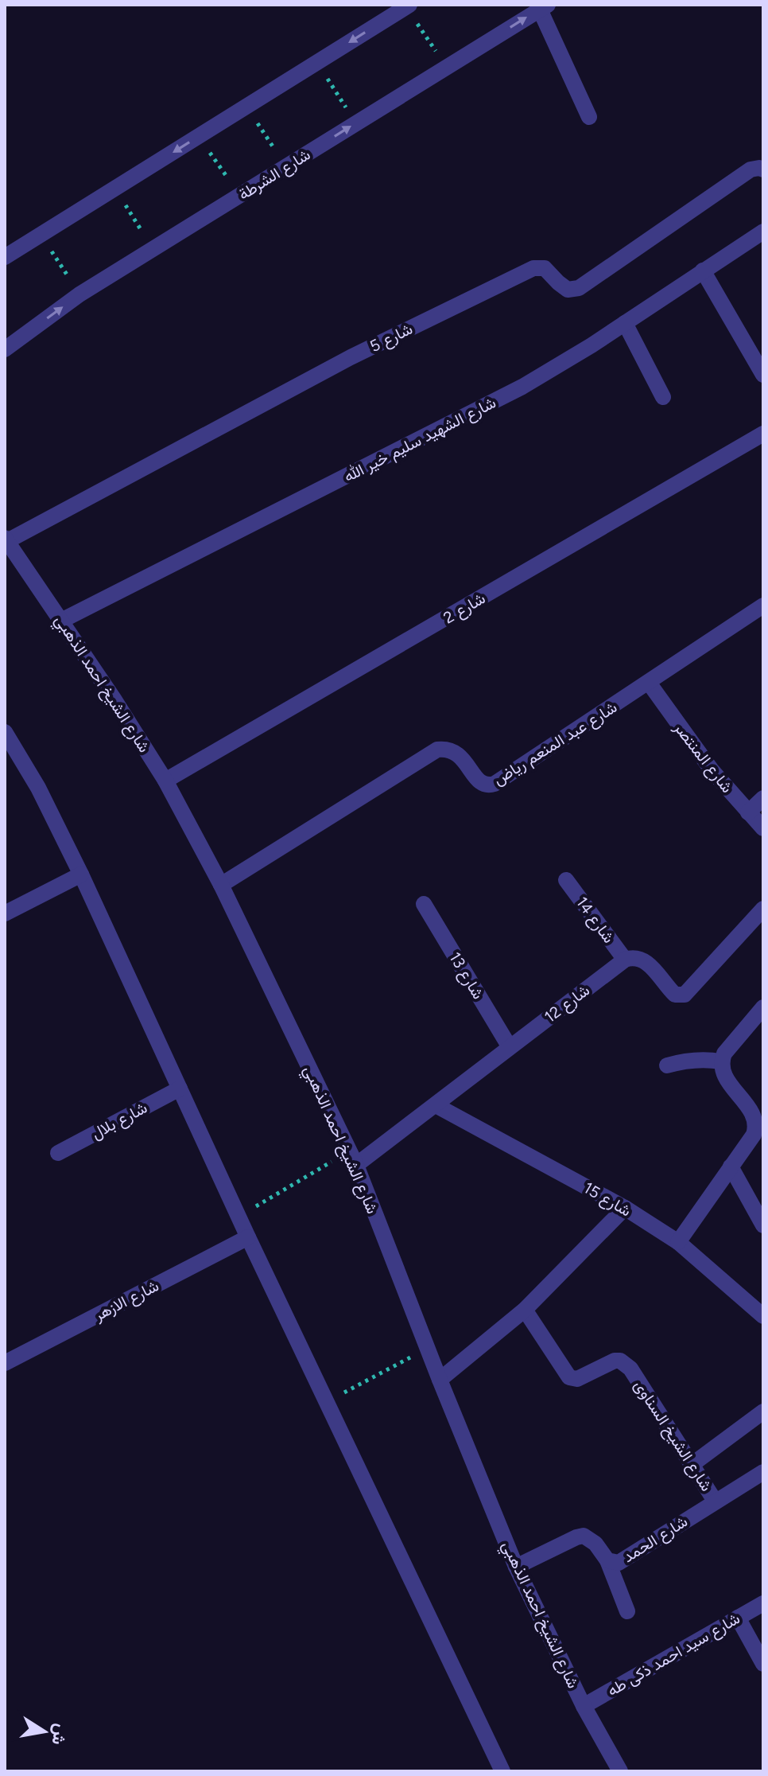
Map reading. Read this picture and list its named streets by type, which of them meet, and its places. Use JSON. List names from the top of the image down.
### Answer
{
  "streets": {
    "street": [
      "شارع الشرطة",
      "شارع 5",
      "شارع الشهيد سليم خير الله",
      "شارع 2",
      "شارع الشيخ احمد الذهبي",
      "شارع عبد المنعم رياض",
      "شارع المنتصر",
      "شارع 14",
      "شارع 13",
      "شارع 12",
      "شارع بلال",
      "شارع 15",
      "شارع الازهر",
      "شارع الشيخ السناوى",
      "شارع الحمد",
      "شارع سيد احمد ذكى طه"
    ]
  },
  "crossings": [
    ["شارع 5", "شارع الشيخ احمد الذهبي"],
    ["شارع الشهيد سليم خير الله", "شارع الشيخ احمد الذهبي"],
    ["شارع 2", "شارع الشيخ احمد الذهبي"],
    ["شارع الشيخ احمد الذهبي", "شارع عبد المنعم رياض"],
    ["شارع الشيخ احمد الذهبي", "شارع 12"],
    ["شارع الشيخ احمد الذهبي", "شارع الحمد"],
    ["شارع الشيخ احمد الذهبي", "شارع سيد احمد ذكى طه"],
    ["شارع عبد المنعم رياض", "شارع المنتصر"],
    ["شارع 14", "شارع 12"],
    ["شارع 13", "شارع 12"],
    ["شارع 12", "شارع 15"],
    ["شارع الشيخ السناوى", "شارع الحمد"]
  ],
  "north": "right"
}
